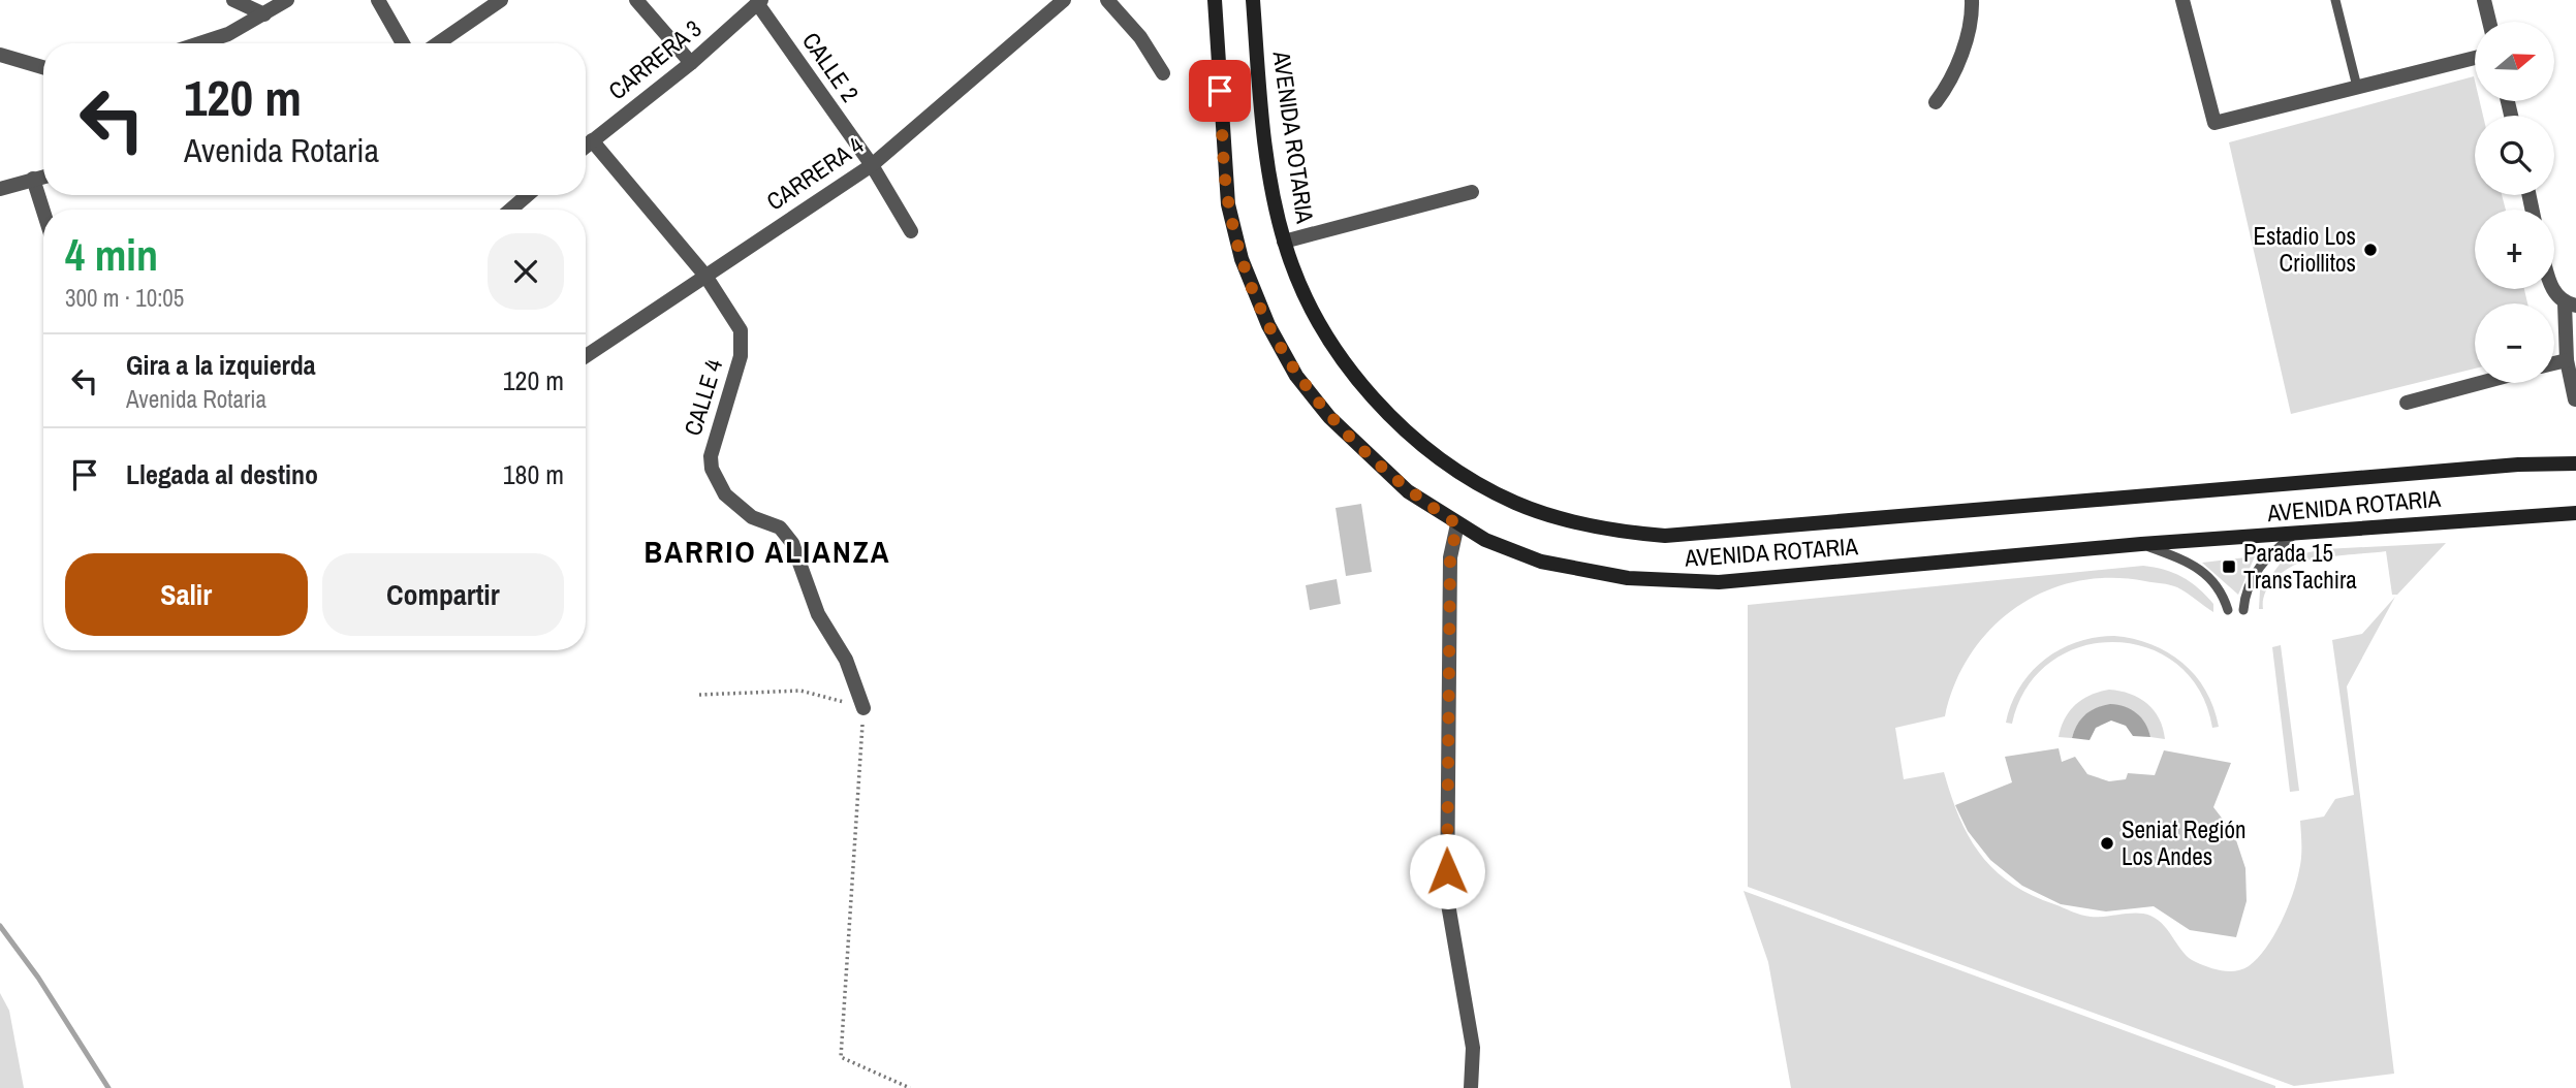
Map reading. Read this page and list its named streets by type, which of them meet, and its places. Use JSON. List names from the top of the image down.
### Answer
{
  "streets": {
    "main road": ["AVENIDA ROTARIA"],
    "street": [
      "CARRERA 3",
      "CALLE 2",
      "CARRERA 4",
      "CALLE 4"
    ]
  },
  "crossings": [
    ["CARRERA 3", "CALLE 2"],
    ["CARRERA 3", "CALLE 4"],
    ["CALLE 2", "CARRERA 4"],
    ["CARRERA 4", "CALLE 4"]
  ],
  "districts": ["BARRIO ALIANZA"],
  "places": {
    "other": ["Estadio Los Criollitos", "Seniat Región Los Andes"],
    "transit": ["Parada 15 TransTachira"]
  },
  "north": "right",
  "page": {
    "map_buttons": ["+", "−"],
    "turn": ["120 m", "Avenida Rotaria"],
    "heading": ["4 min", "300 m · 10:05"],
    "list": [
      {
        "name": "Gira a la izquierda",
        "note": "Avenida Rotaria",
        "value": "120 m"
      },
      {
        "name": "Llegada al destino",
        "value": "180 m"
      }
    ],
    "buttons": ["Salir", "Compartir"]
  }
}
